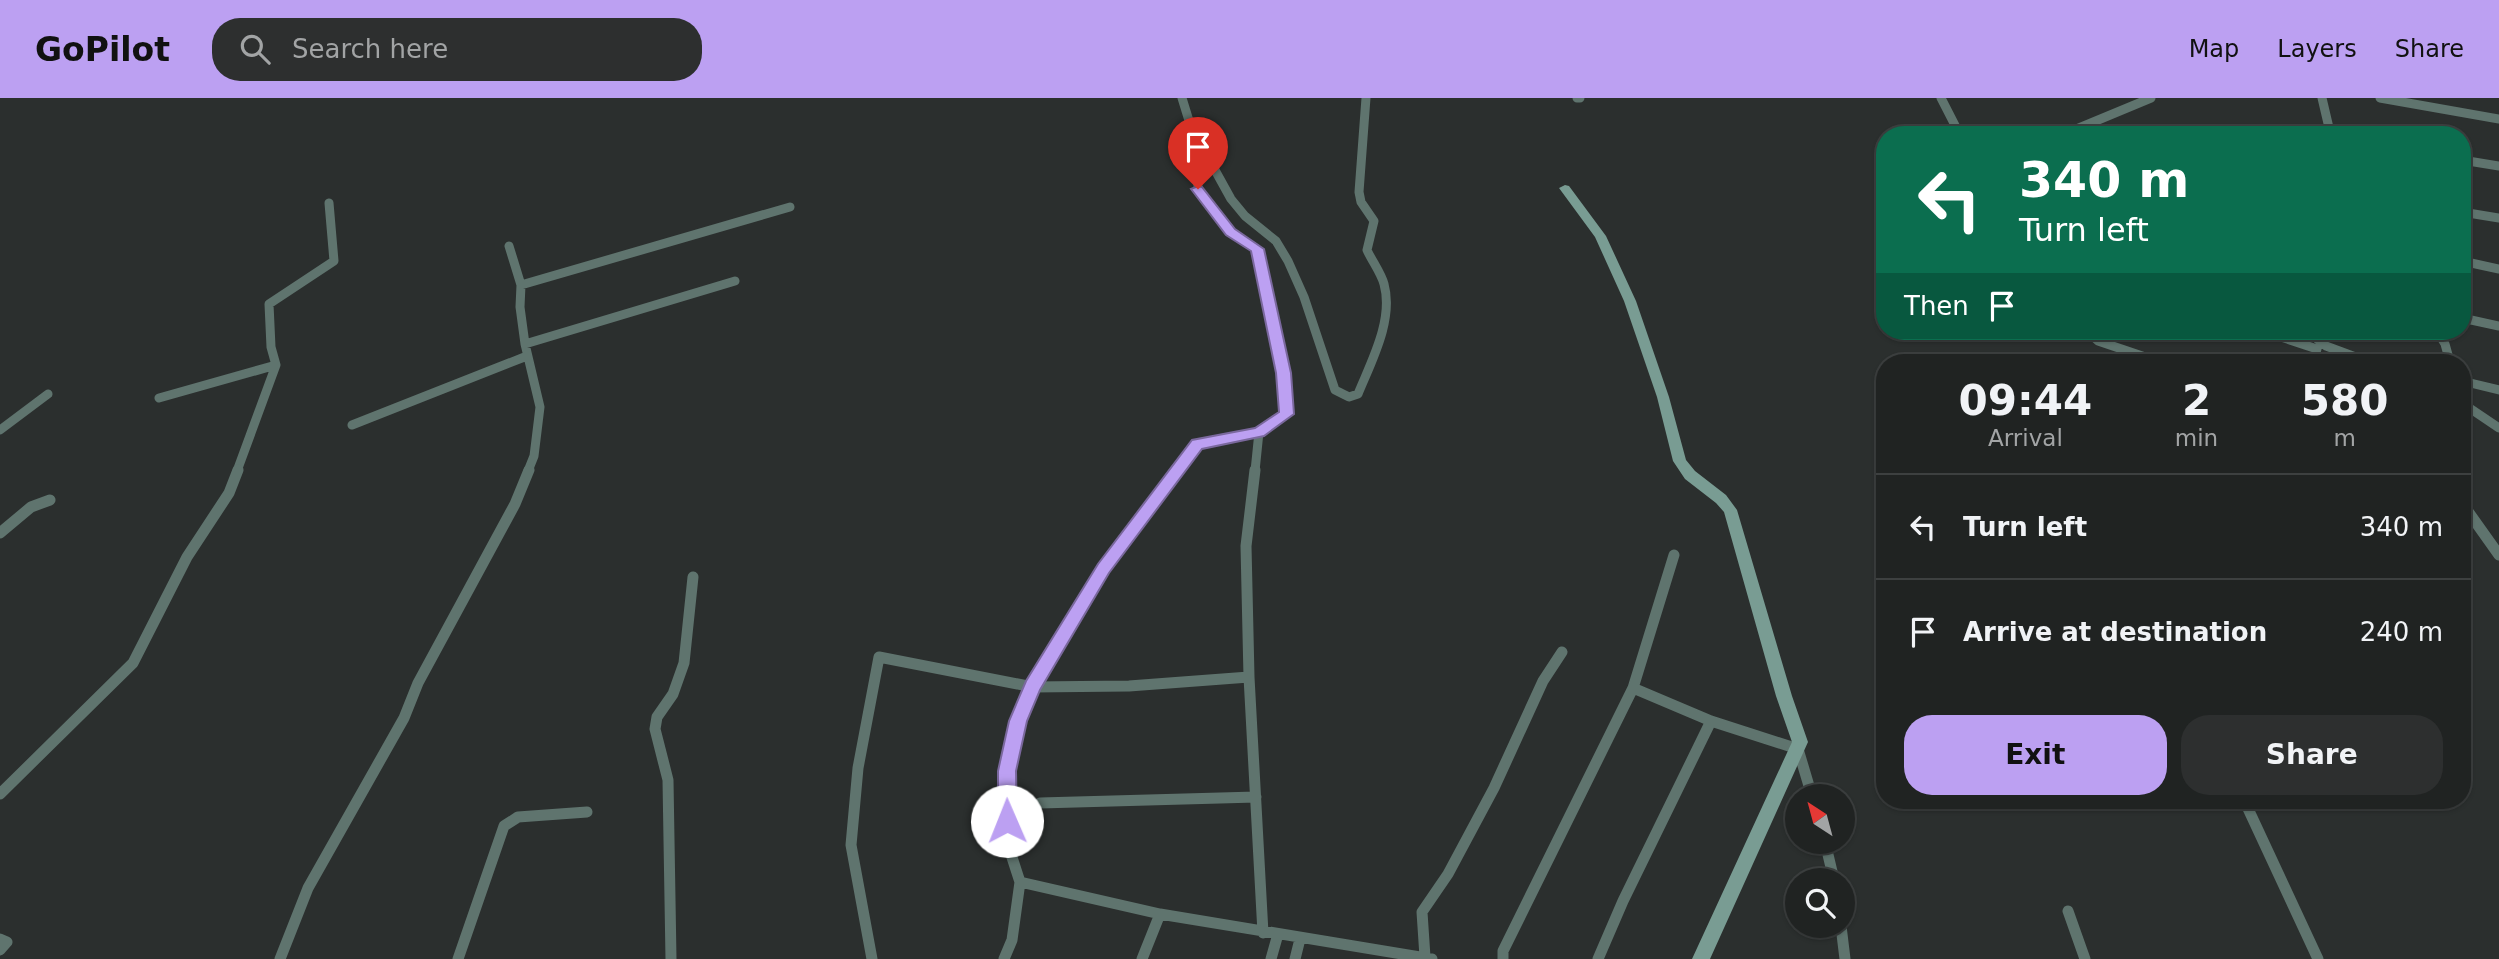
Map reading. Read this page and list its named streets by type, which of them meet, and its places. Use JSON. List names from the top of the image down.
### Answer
{
  "north": "top left",
  "page": {
    "header": "GoPilot",
    "search": "Search here",
    "nav": ["Map", "Layers", "Share"],
    "turn": ["340 m", "Turn left"],
    "then": "Then",
    "eta": [
      "09:44",
      "Arrival",
      "2",
      "min",
      "580",
      "m"
    ],
    "list": [
      {
        "name": "Turn left",
        "value": "340 m"
      },
      {
        "name": "Arrive at destination",
        "value": "240 m"
      }
    ],
    "buttons": ["Exit", "Share"]
  }
}
